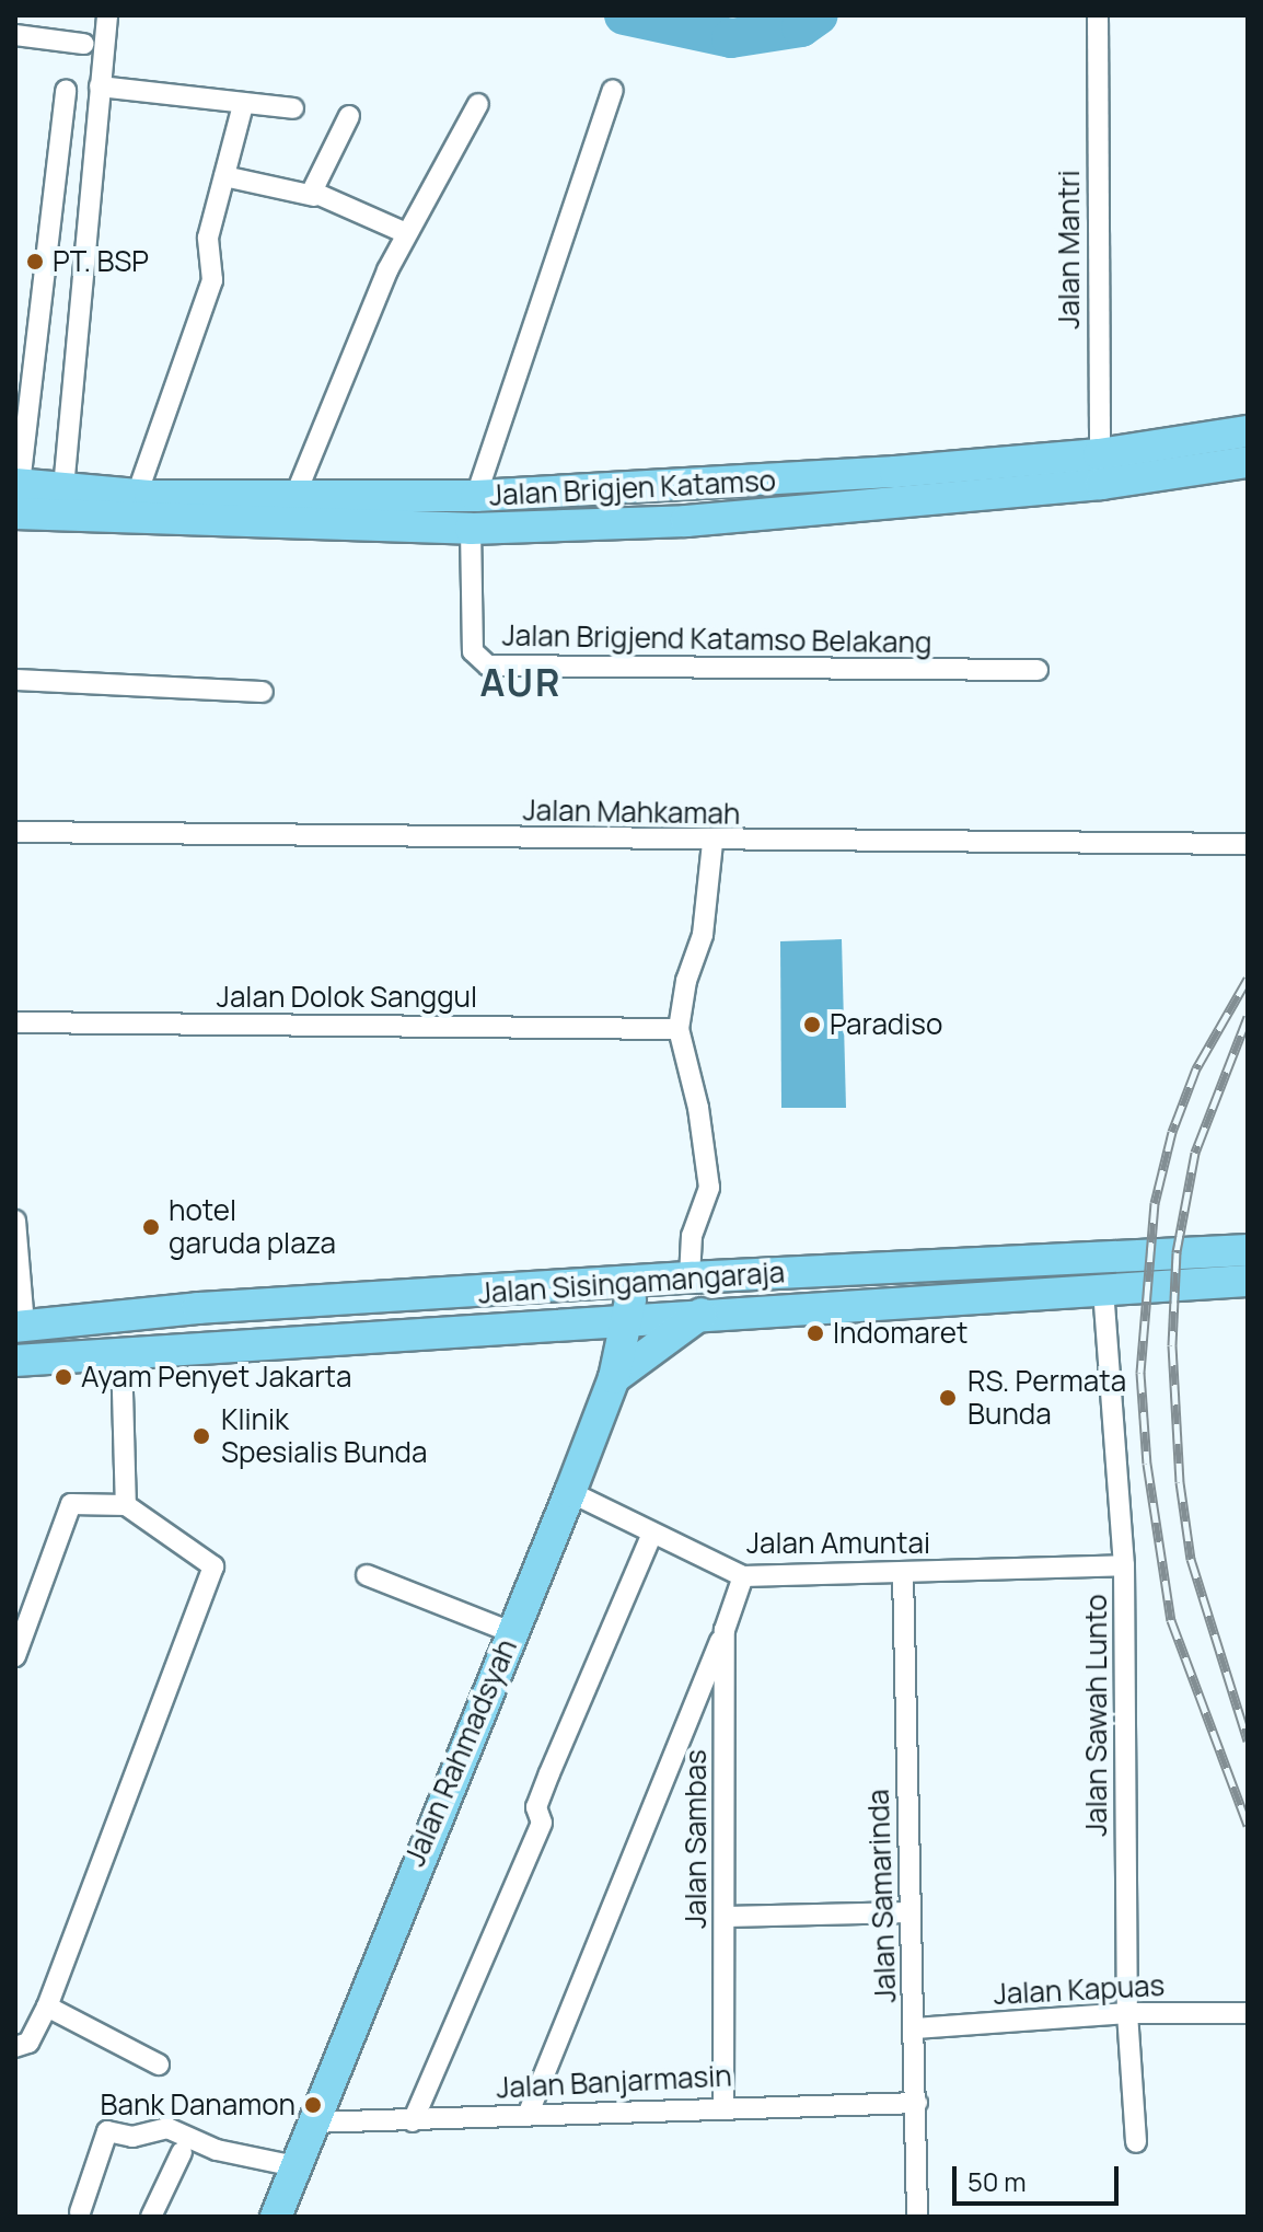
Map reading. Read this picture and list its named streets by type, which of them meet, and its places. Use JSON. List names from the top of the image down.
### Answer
{
  "streets": {
    "main road": ["Jalan Brigjen Katamso", "Jalan Sisingamangaraja", "Jalan Rahmadsyah"],
    "street": [
      "Jalan Mantri",
      "Jalan Brigjend Katamso Belakang",
      "Jalan Mahkamah",
      "Jalan Dolok Sanggul",
      "Jalan Amuntai",
      "Jalan Sawah Lunto",
      "Jalan Sambas",
      "Jalan Samarinda",
      "Jalan Kapuas",
      "Jalan Banjarmasin"
    ]
  },
  "crossings": [
    ["Jalan Mantri", "Jalan Brigjen Katamso"],
    ["Jalan Brigjen Katamso", "Jalan Brigjend Katamso Belakang"],
    ["Jalan Sisingamangaraja", "Jalan Sawah Lunto"],
    ["Jalan Sisingamangaraja", "Jalan Rahmadsyah"],
    ["Jalan Amuntai", "Jalan Sawah Lunto"],
    ["Jalan Amuntai", "Jalan Rahmadsyah"],
    ["Jalan Amuntai", "Jalan Sambas"],
    ["Jalan Amuntai", "Jalan Samarinda"],
    ["Jalan Sawah Lunto", "Jalan Kapuas"],
    ["Jalan Rahmadsyah", "Jalan Banjarmasin"],
    ["Jalan Sambas", "Jalan Banjarmasin"],
    ["Jalan Samarinda", "Jalan Kapuas"],
    ["Jalan Samarinda", "Jalan Banjarmasin"]
  ],
  "districts": ["AUR"],
  "places": [
    "PT. BSP",
    "Paradiso",
    "hotel garuda plaza",
    "Indomaret",
    "Ayam Penyet Jakarta",
    "RS. Permata Bunda",
    "Klinik Spesialis Bunda",
    "Bank Danamon"
  ],
  "scale_bar": "50 m"
}
